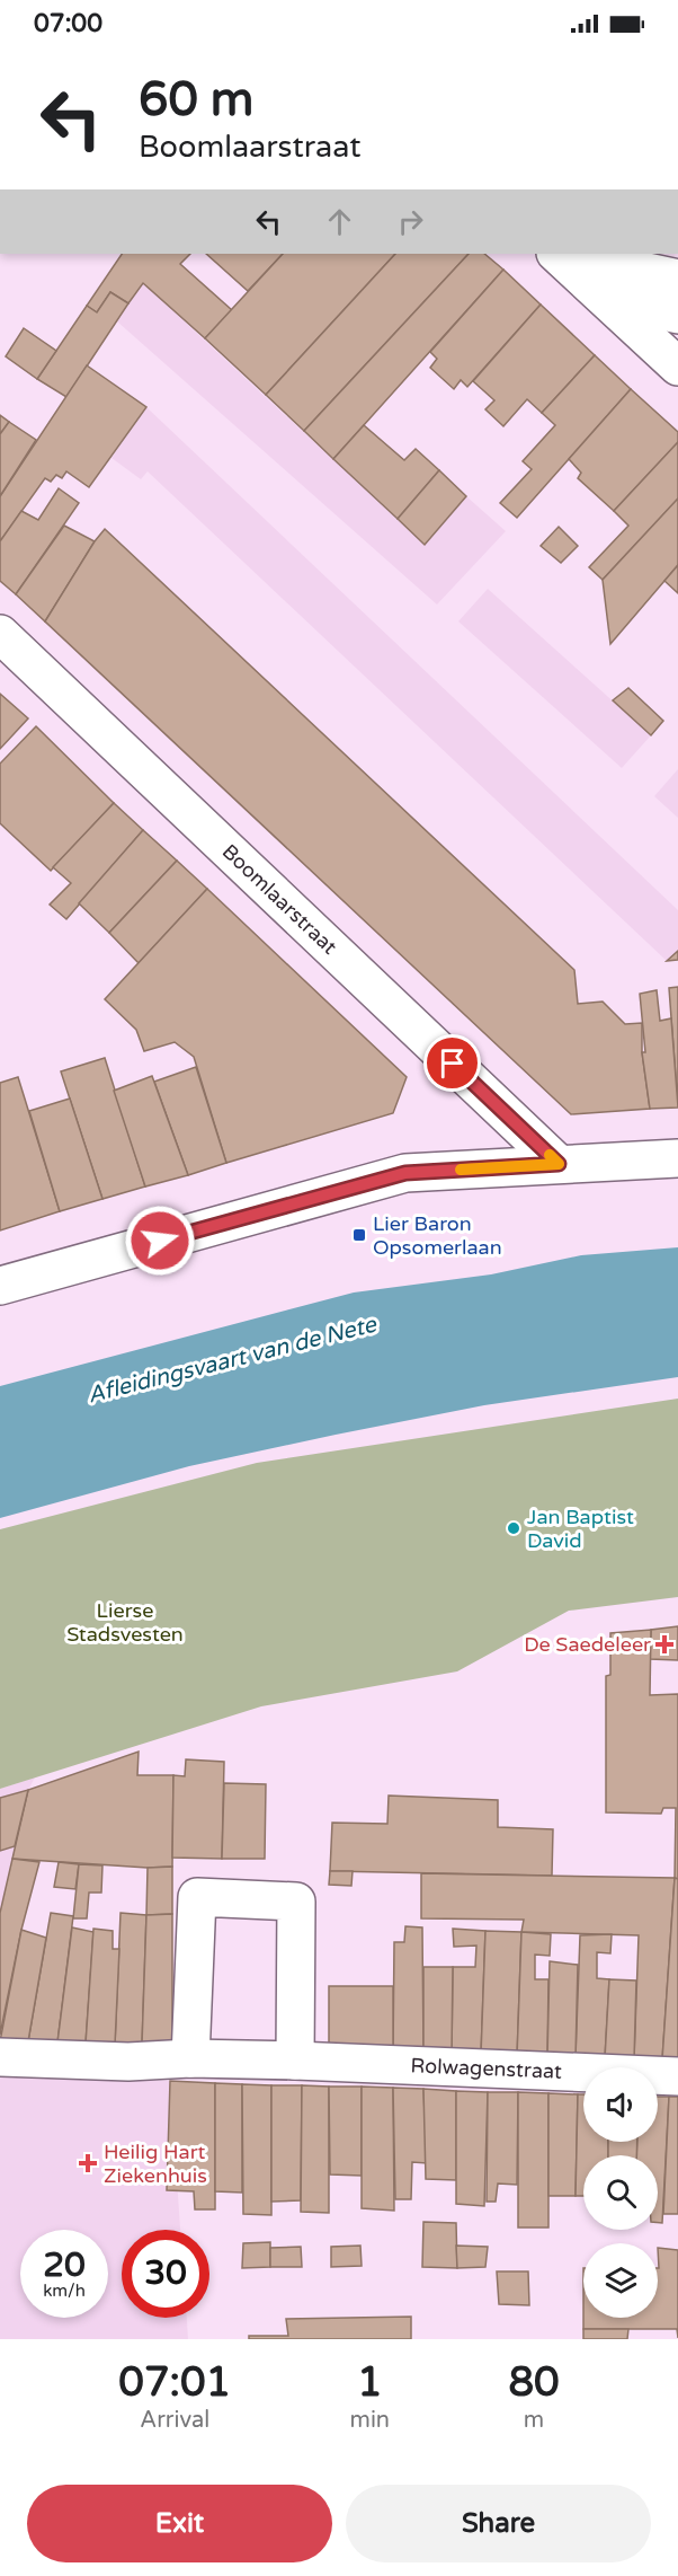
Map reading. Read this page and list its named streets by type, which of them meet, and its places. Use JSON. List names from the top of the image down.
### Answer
{
  "streets": {
    "street": ["Boomlaarstraat", "Rolwagenstraat"]
  },
  "water": ["Afleidingsvaart van de Nete"],
  "parks": ["Lierse Stadsvesten"],
  "places": {
    "transit": ["Lier Baron Opsomerlaan"],
    "other": ["Jan Baptist David"],
    "health": ["De Saedeleer", "Heilig Hart Ziekenhuis"]
  },
  "page": {
    "status": "07:00",
    "turn": ["60 m", "Boomlaarstraat"],
    "speed": "20 km/h",
    "limit": "30",
    "eta": [
      "07:01",
      "Arrival",
      "1",
      "min",
      "80",
      "m"
    ],
    "buttons": ["Exit", "Share"]
  }
}
